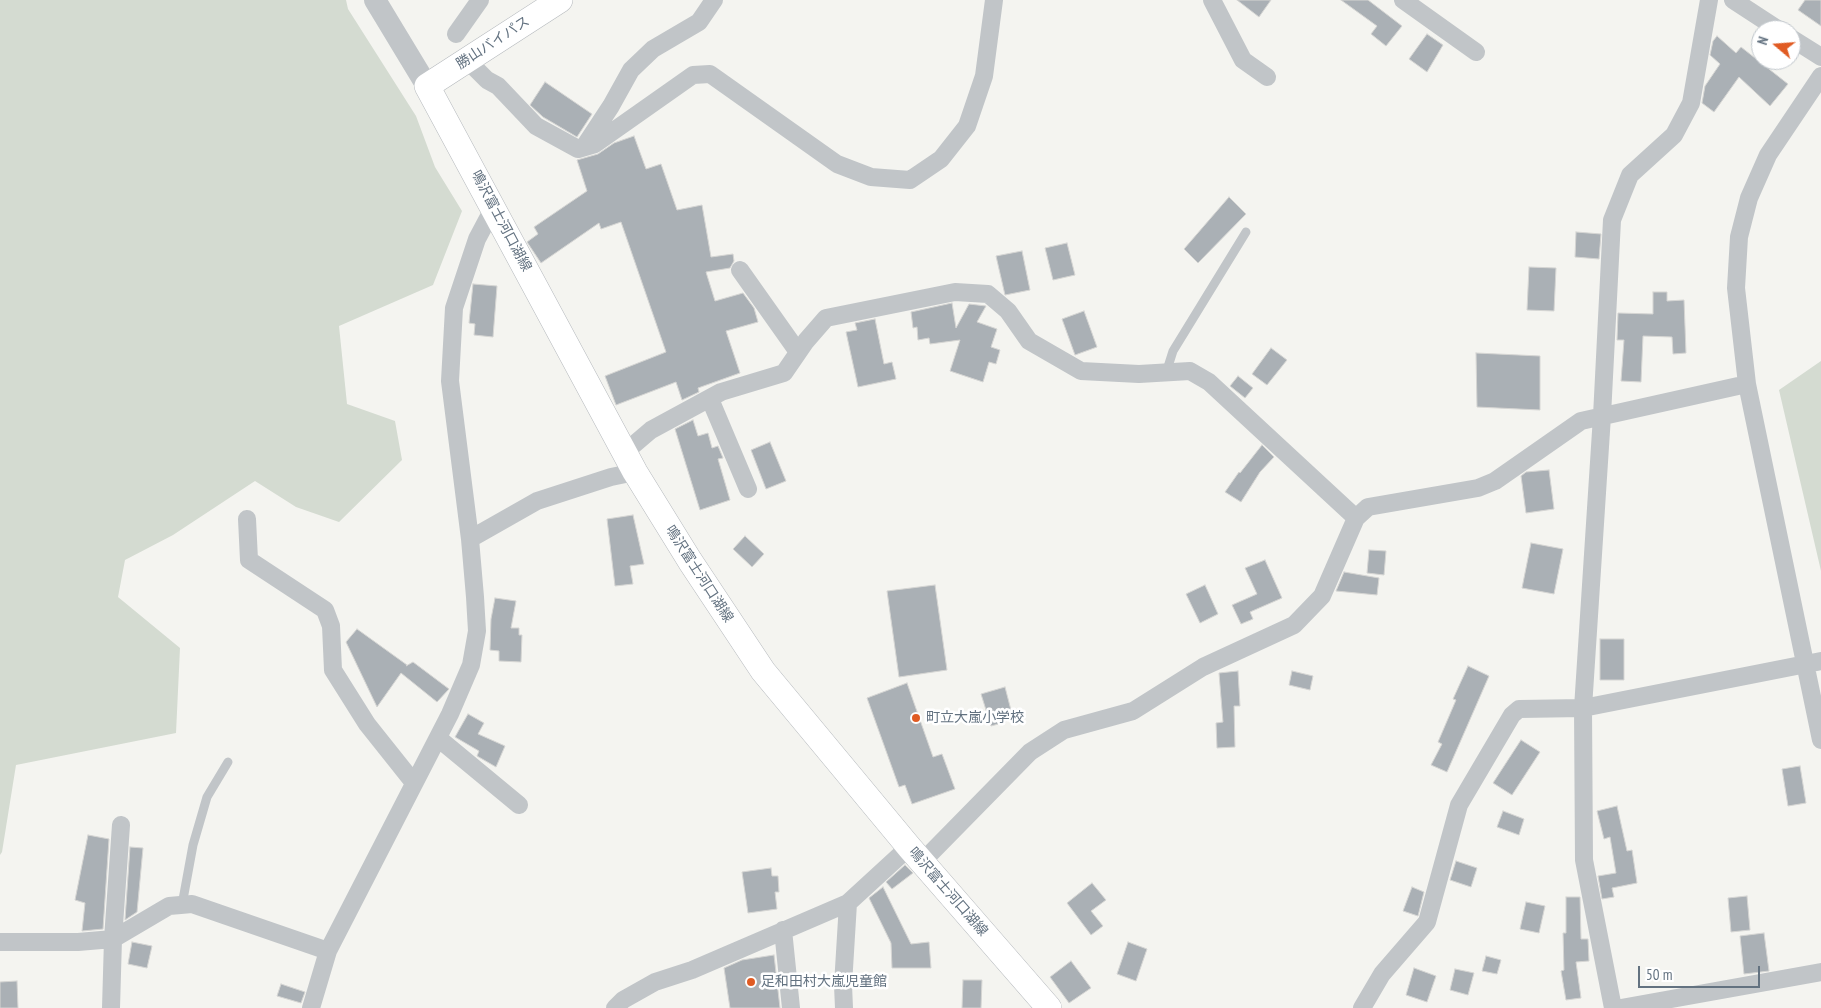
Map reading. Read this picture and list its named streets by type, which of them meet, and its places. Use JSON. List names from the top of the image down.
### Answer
{
  "streets": {
    "main road": ["勝山バイパス", "鳴沢富士河口湖線"]
  },
  "crossings": [
    ["勝山バイパス", "鳴沢富士河口湖線"]
  ],
  "places": ["町立大嵐小学校", "足和田村大嵐児童館"],
  "scale_bar": "50 m",
  "north": "left"
}
